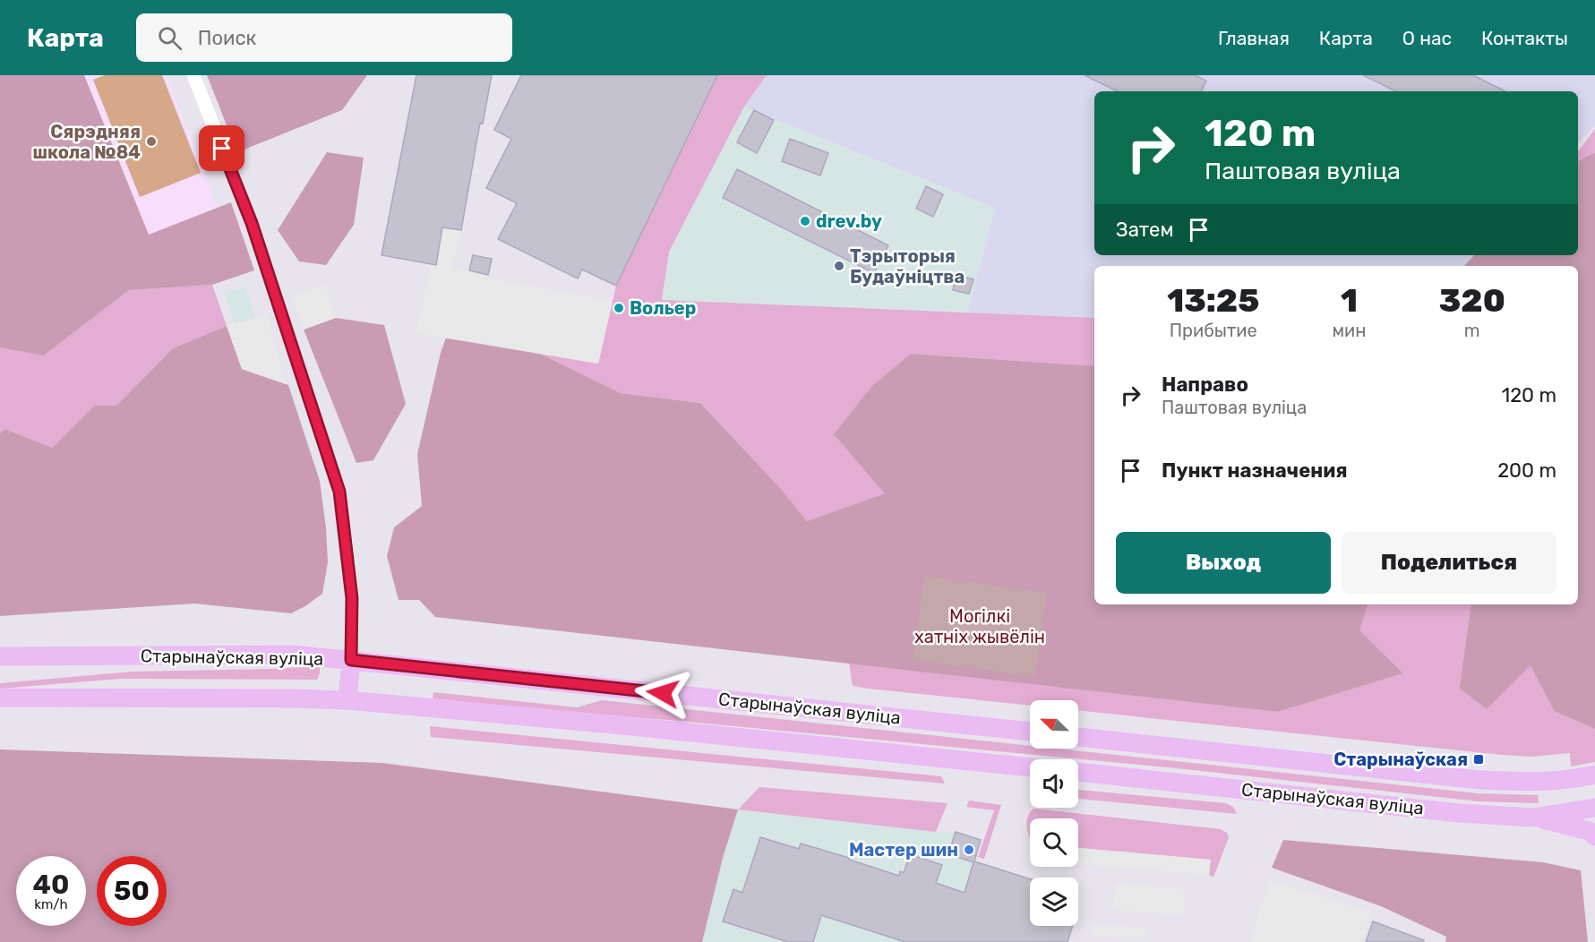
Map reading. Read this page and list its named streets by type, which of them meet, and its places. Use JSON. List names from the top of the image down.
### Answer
{
  "streets": {
    "main road": ["Старынаўская вуліца"]
  },
  "parks": ["Могілкі хатніх жывёлін"],
  "places": {
    "other": [
      "Сярэдняя школа №84",
      "drev.by",
      "Тэрыторыя Будаўніцтва",
      "Вольер",
      "Мастер шин"
    ],
    "transit": ["Старынаўская"]
  },
  "north": "top left",
  "page": {
    "header": "Карта",
    "search": "Поиск",
    "nav": [
      "Главная",
      "Карта",
      "О нас",
      "Контакты"
    ],
    "turn": ["120 m", "Паштовая вуліца"],
    "then": "Затем",
    "eta": [
      "13:25",
      "Прибытие",
      "1",
      "мин",
      "320",
      "m"
    ],
    "list": [
      {
        "name": "Направо",
        "note": "Паштовая вуліца",
        "value": "120 m"
      },
      {
        "name": "Пункт назначения",
        "value": "200 m"
      }
    ],
    "buttons": ["Выход", "Поделиться"],
    "speed": "40 km/h",
    "limit": "50"
  }
}
